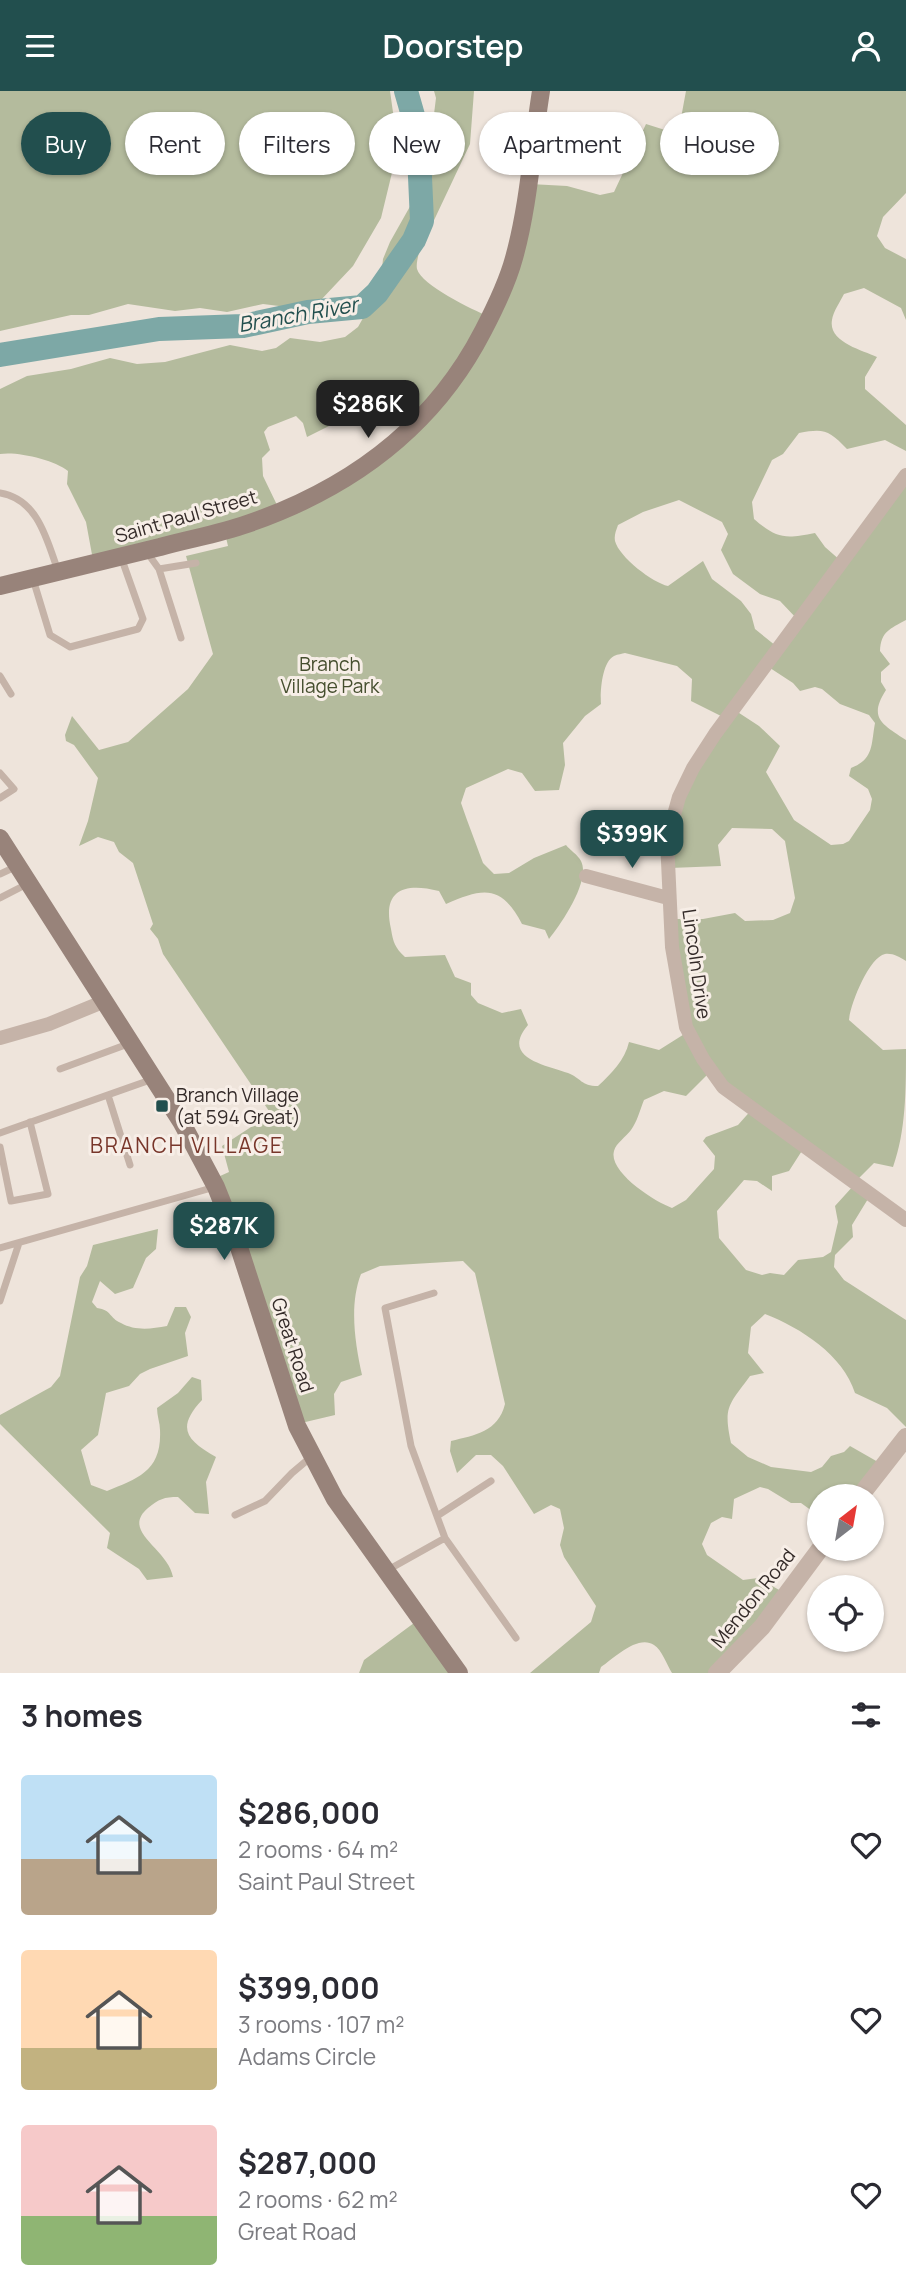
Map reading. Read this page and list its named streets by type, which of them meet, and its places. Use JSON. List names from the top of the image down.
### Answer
{
  "streets": {
    "main road": ["Saint Paul Street", "Great Road"],
    "street": ["Lincoln Drive", "Mendon Road"]
  },
  "districts": ["BRANCH VILLAGE"],
  "water": ["Branch River"],
  "parks": ["Branch Village Park"],
  "places": {
    "transit": ["Branch Village (at 594 Great)"]
  },
  "north": "top right",
  "page": {
    "header": "Doorstep",
    "chip": [
      "Buy",
      "Rent",
      "Filters",
      "New",
      "Apartment",
      "House"
    ],
    "price": ["$286K", "$399K", "$287K"],
    "heading": "3 homes",
    "list": [
      {
        "name": "$286,000",
        "note": "2 rooms · 64 m² · Saint Paul Street"
      },
      {
        "name": "$399,000",
        "note": "3 rooms · 107 m² · Adams Circle"
      },
      {
        "name": "$287,000",
        "note": "2 rooms · 62 m² · Great Road"
      }
    ]
  }
}
